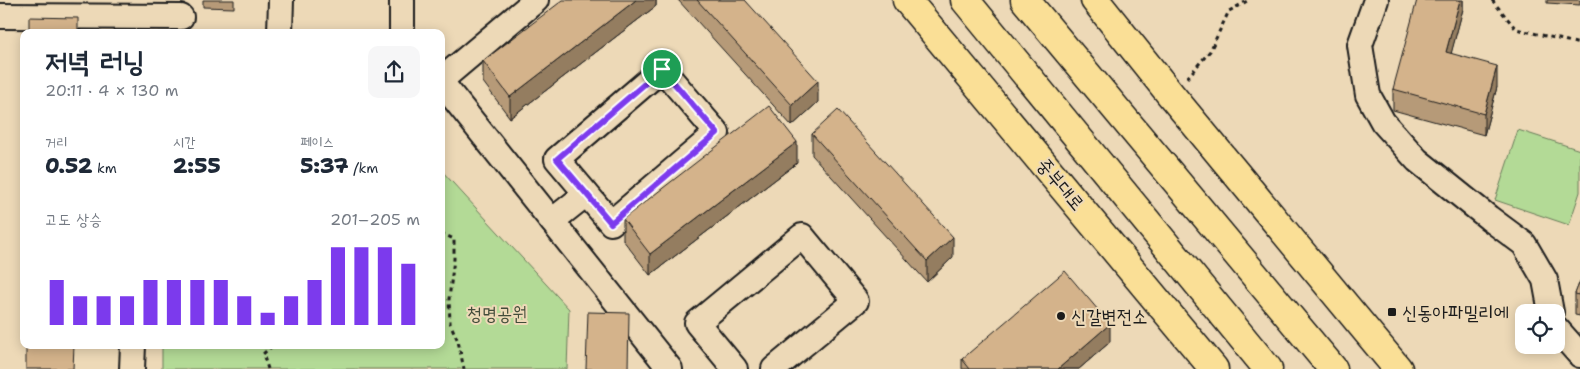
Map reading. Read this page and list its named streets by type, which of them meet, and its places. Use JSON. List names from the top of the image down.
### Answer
{
  "streets": {
    "main road": ["중부대로"]
  },
  "parks": ["청명공원"],
  "places": {
    "transit": ["신동아파밀리에"],
    "other": ["신갈변전소"]
  },
  "page": {
    "heading": ["저녁 러닝", "20:11 · 4 × 130 m"],
    "stats": [
      ["거리", "0.52 km"],
      ["시간", "2:55"],
      ["페이스", "5:37 /km"]
    ],
    "chart": ["고도 상승", "201–205 m"]
  }
}
